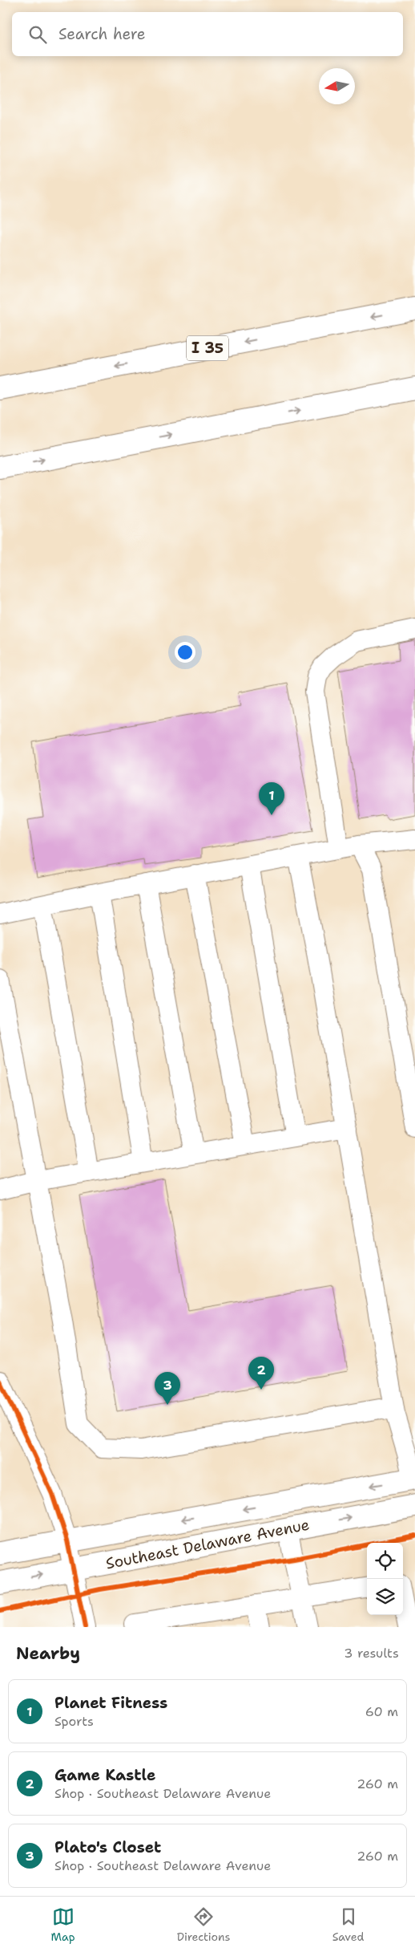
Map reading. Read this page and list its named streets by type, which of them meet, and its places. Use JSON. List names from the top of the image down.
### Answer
{
  "streets": {
    "main road": ["I 35", "Southeast Delaware Avenue"]
  },
  "north": "left",
  "page": {
    "search": "Search here",
    "pins": ["1", "2", "3"],
    "heading": ["Nearby", "3 results"],
    "list": [
      {
        "mark": "1",
        "name": "Planet Fitness",
        "note": "Sports",
        "value": "60 m"
      },
      {
        "mark": "2",
        "name": "Game Kastle",
        "note": "Shop · Southeast Delaware Avenue",
        "value": "260 m"
      },
      {
        "mark": "3",
        "name": "Plato's Closet",
        "note": "Shop · Southeast Delaware Avenue",
        "value": "260 m"
      }
    ],
    "nav": ["Map", "Directions", "Saved"]
  }
}
